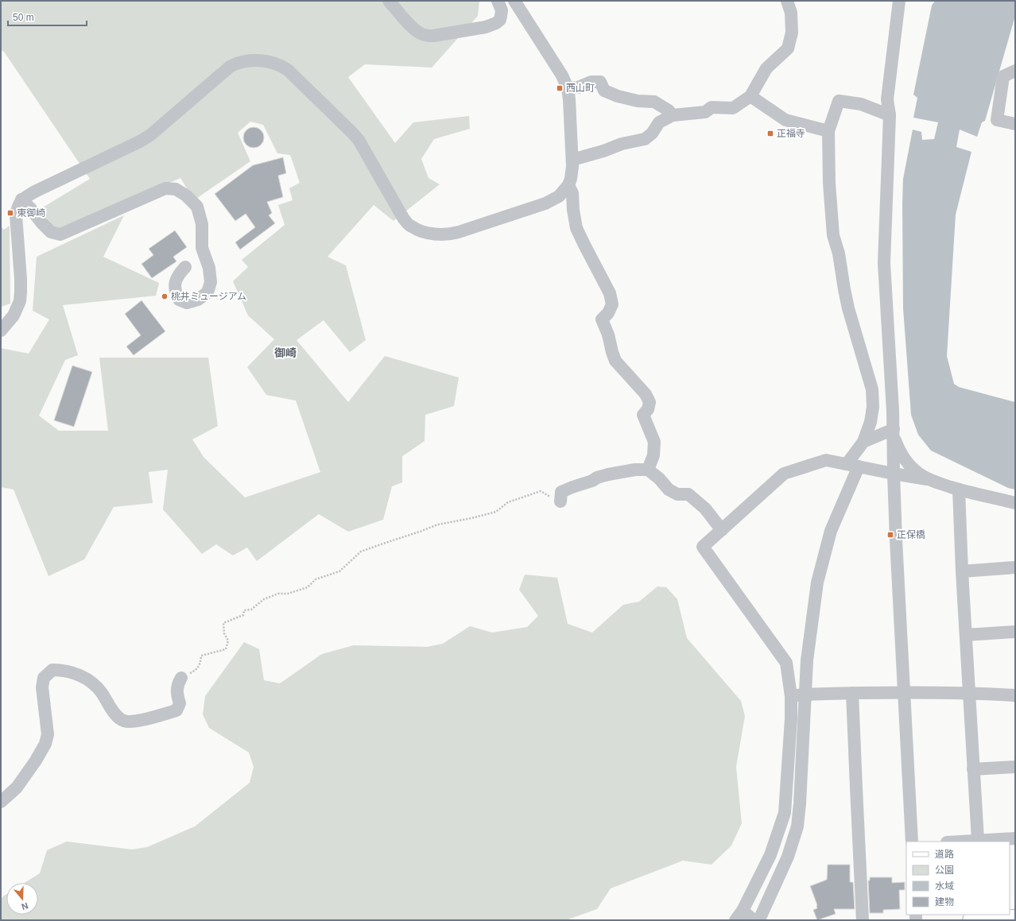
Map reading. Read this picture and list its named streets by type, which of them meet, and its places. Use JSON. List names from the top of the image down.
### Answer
{
  "districts": ["御崎"],
  "places": {
    "transit": [
      "西山町",
      "正福寺",
      "東御崎",
      "正保橋"
    ],
    "other": ["桃井ミュージアム"]
  },
  "legend": [
    "道路",
    "公園",
    "水域",
    "建物"
  ],
  "scale_bar": "50 m",
  "north": "bottom"
}
